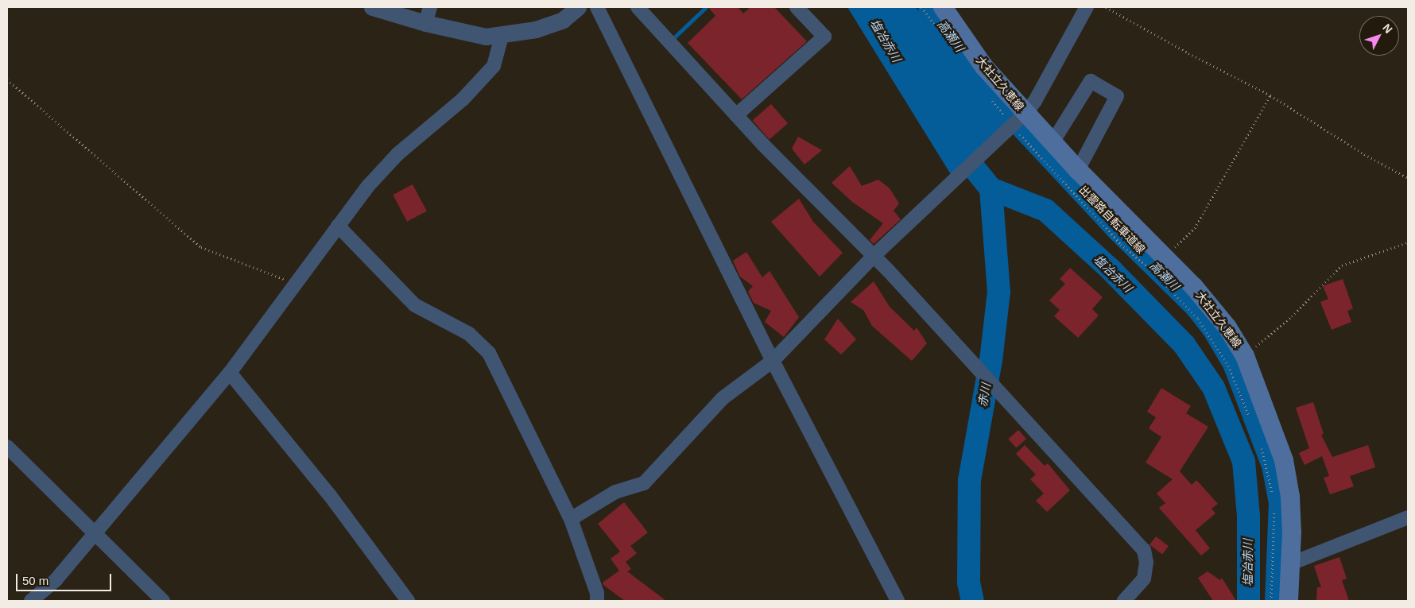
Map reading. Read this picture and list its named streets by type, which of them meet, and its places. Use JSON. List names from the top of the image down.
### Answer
{
  "streets": {
    "main road": ["大社立久恵線"],
    "path": ["出雲路自転車道線"]
  },
  "water": ["高瀬川", "塩冶赤川", "赤川"],
  "scale_bar": "50 m",
  "north": "top right"
}
